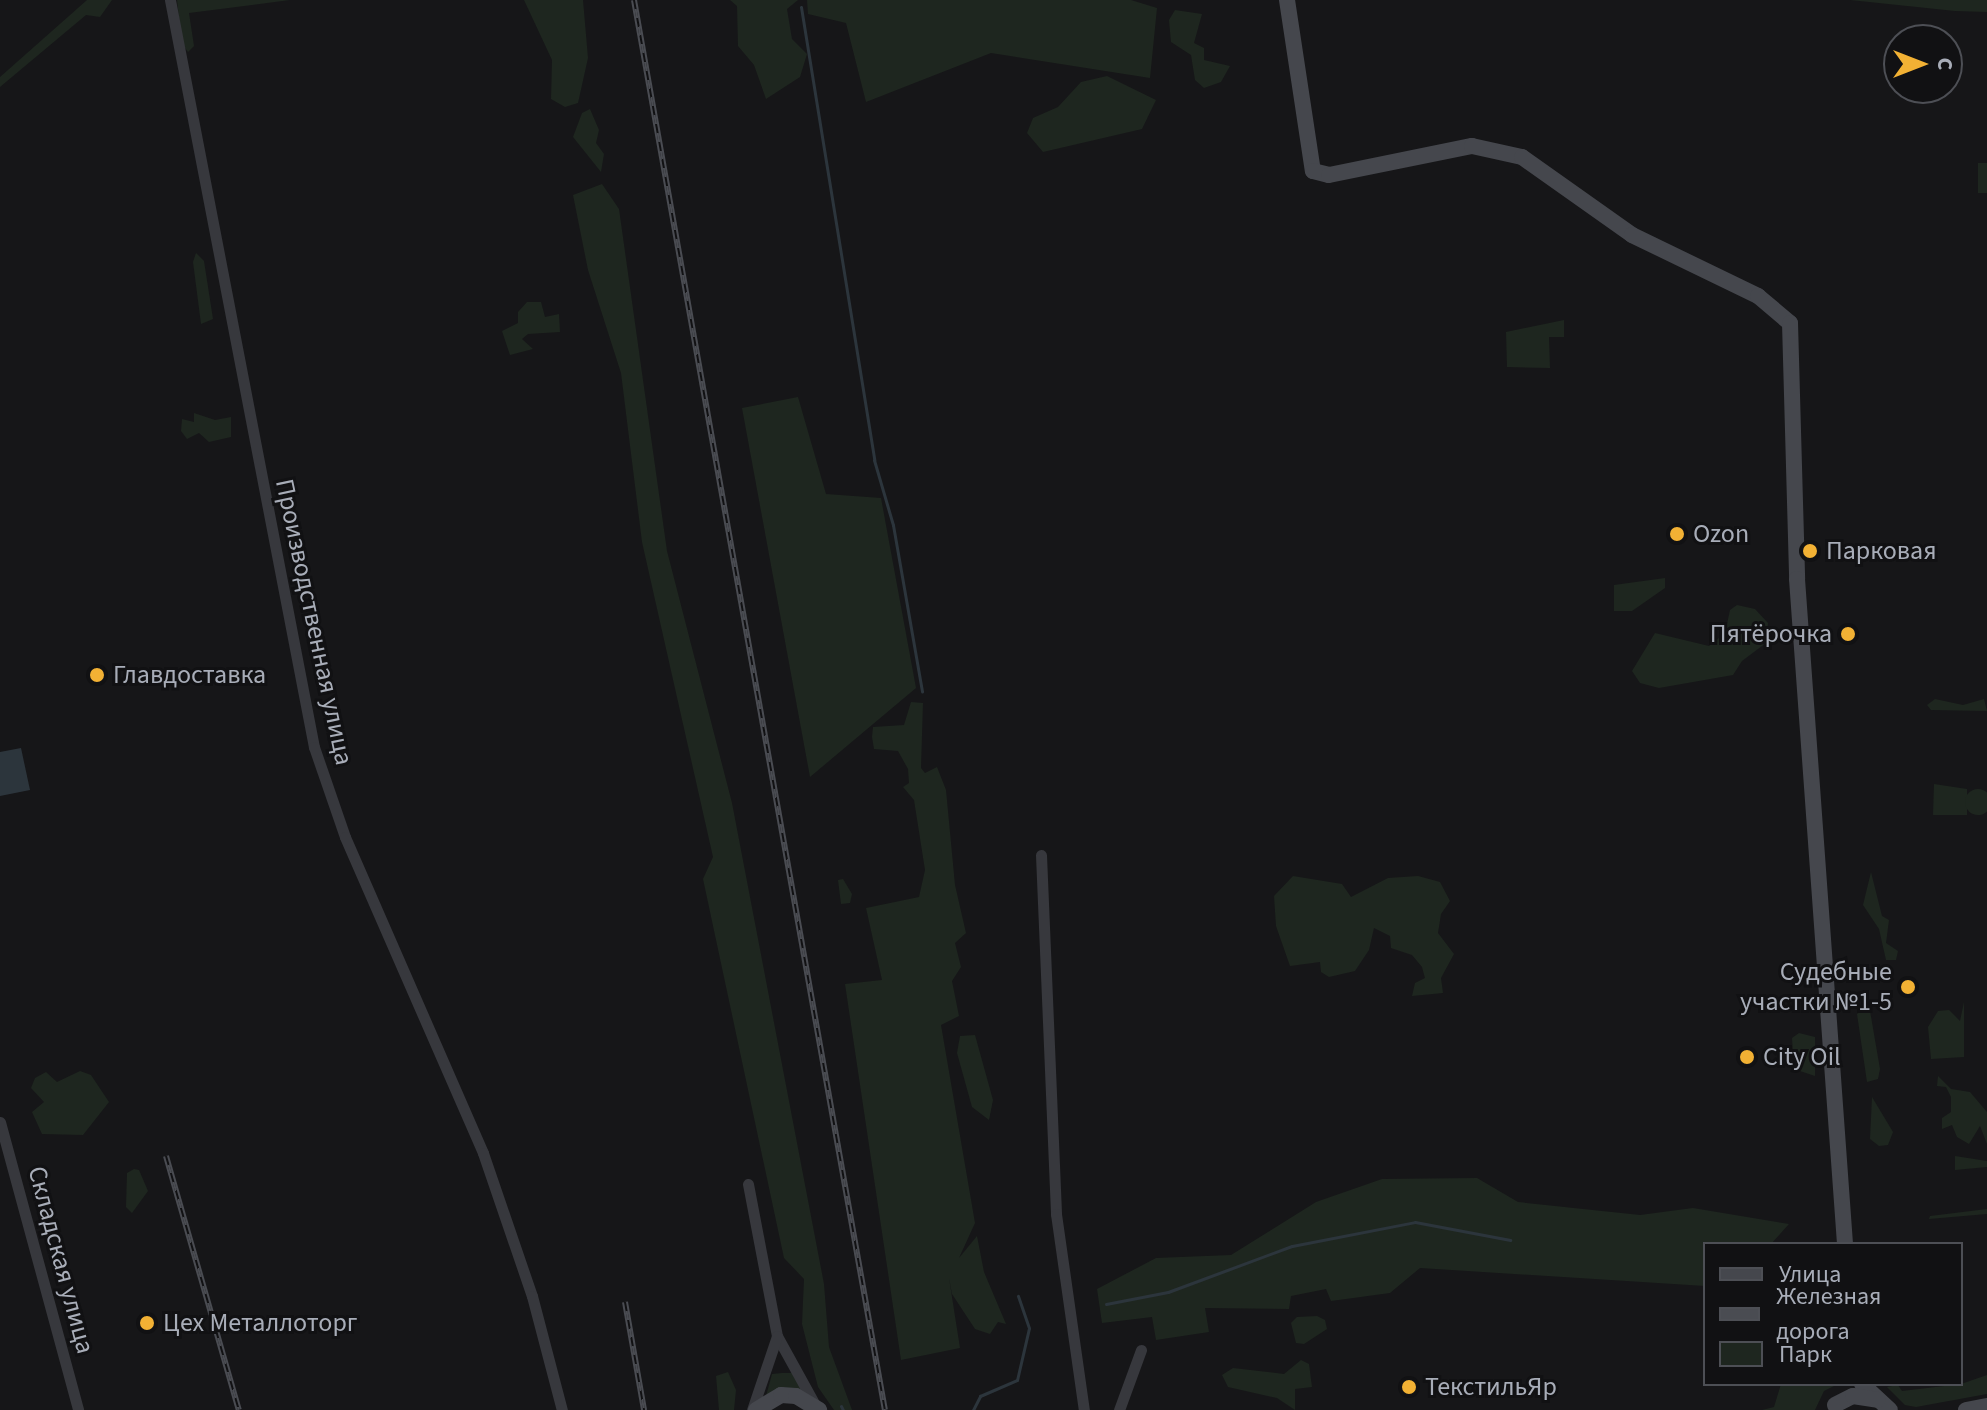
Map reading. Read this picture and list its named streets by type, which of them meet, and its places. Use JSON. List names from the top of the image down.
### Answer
{
  "streets": {
    "street": ["Производственная улица", "Складская улица"]
  },
  "places": [
    "Ozon",
    "Парковая",
    "Пятёрочка",
    "Главдоставка",
    "Судебные участки №1-5",
    "City Oil",
    "Цех Металлоторг",
    "ТекстильЯр"
  ],
  "legend": ["Улица", "Железная дорога", "Парк"],
  "north": "right"
}
